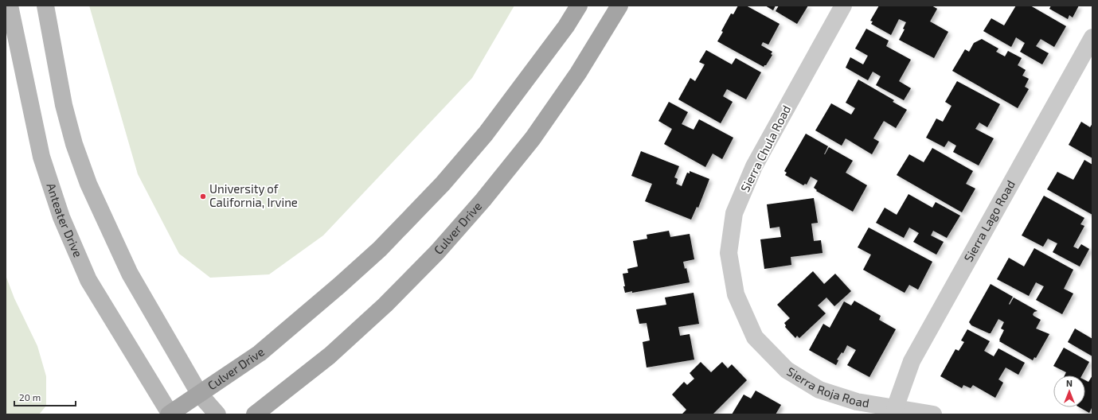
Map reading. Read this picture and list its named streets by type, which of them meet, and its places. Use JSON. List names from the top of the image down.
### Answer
{
  "streets": {
    "main road": ["Anteater Drive", "Culver Drive"],
    "street": ["Sierra Chula Road", "Sierra Lago Road", "Sierra Roja Road"]
  },
  "crossings": [
    ["Sierra Chula Road", "Sierra Roja Road"],
    ["Anteater Drive", "Culver Drive"],
    ["Sierra Lago Road", "Sierra Roja Road"]
  ],
  "places": ["University of California, Irvine"],
  "scale_bar": "20 m",
  "north": "top"
}
